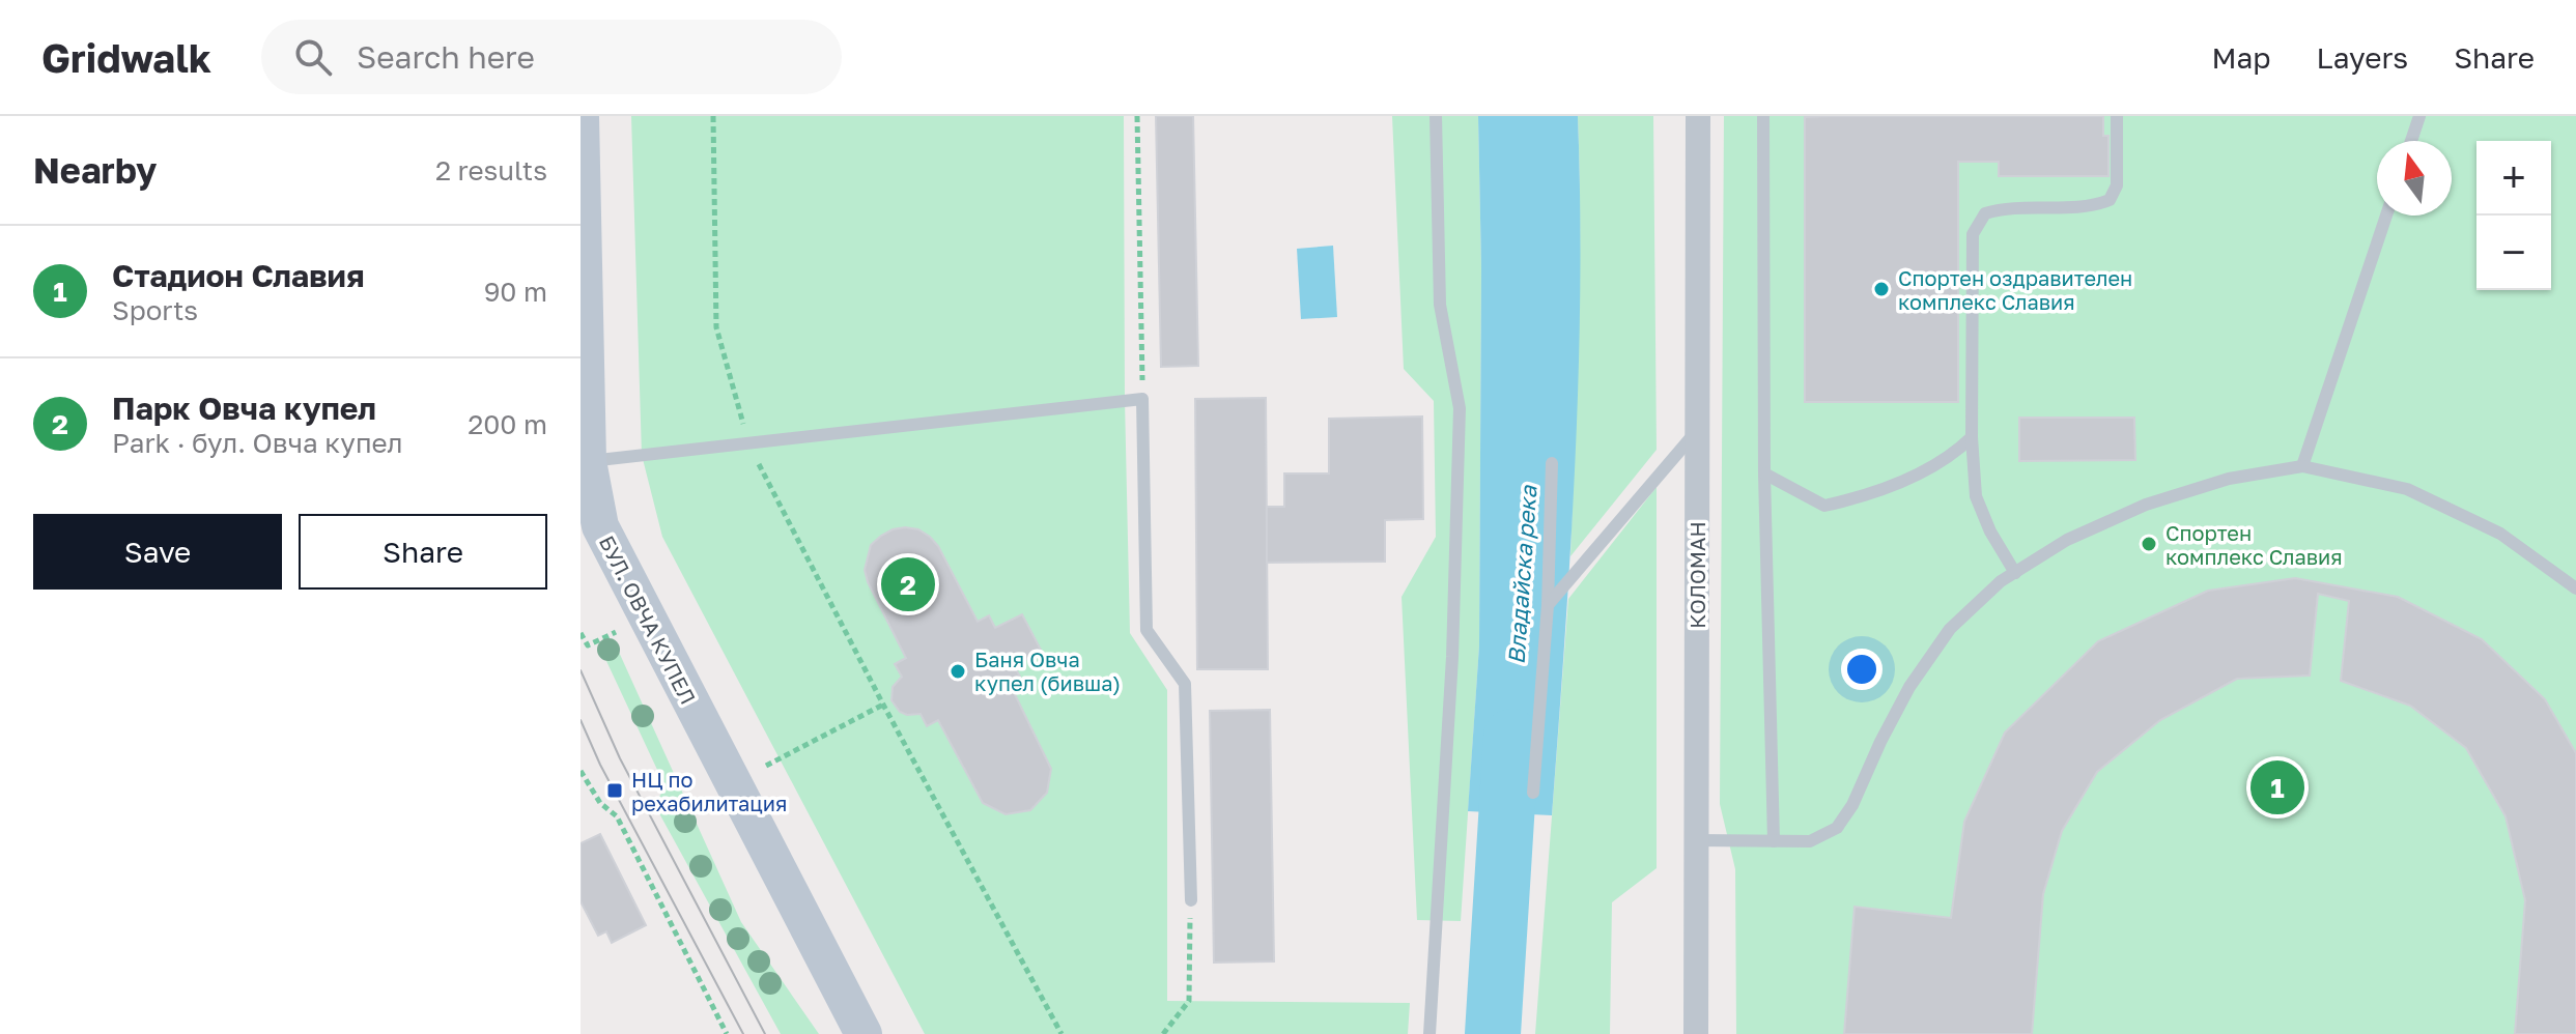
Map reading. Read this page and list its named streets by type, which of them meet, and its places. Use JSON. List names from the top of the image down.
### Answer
{
  "streets": {
    "main road": ["БУЛ. ОВЧА КУПЕЛ"],
    "street": ["КОЛОМАН"]
  },
  "water": ["Владайска река"],
  "places": {
    "other": ["Спортен оздравителен комплекс Славия", "Спортен комплекс Славия", "Баня Овча купел (бивша)"],
    "transit": ["НЦ по рехабилитация"]
  },
  "north": "top",
  "page": {
    "header": "Gridwalk",
    "search": "Search here",
    "nav": ["Map", "Layers", "Share"],
    "heading": ["Nearby", "2 results"],
    "map_buttons": ["+", "−"],
    "list": [
      {
        "mark": "1",
        "name": "Стадион Славия",
        "note": "Sports",
        "value": "90 m"
      },
      {
        "mark": "2",
        "name": "Парк Овча купел",
        "note": "Park · бул. Овча купел",
        "value": "200 m"
      }
    ],
    "buttons": ["Save", "Share"],
    "pins": ["2", "1"]
  }
}
